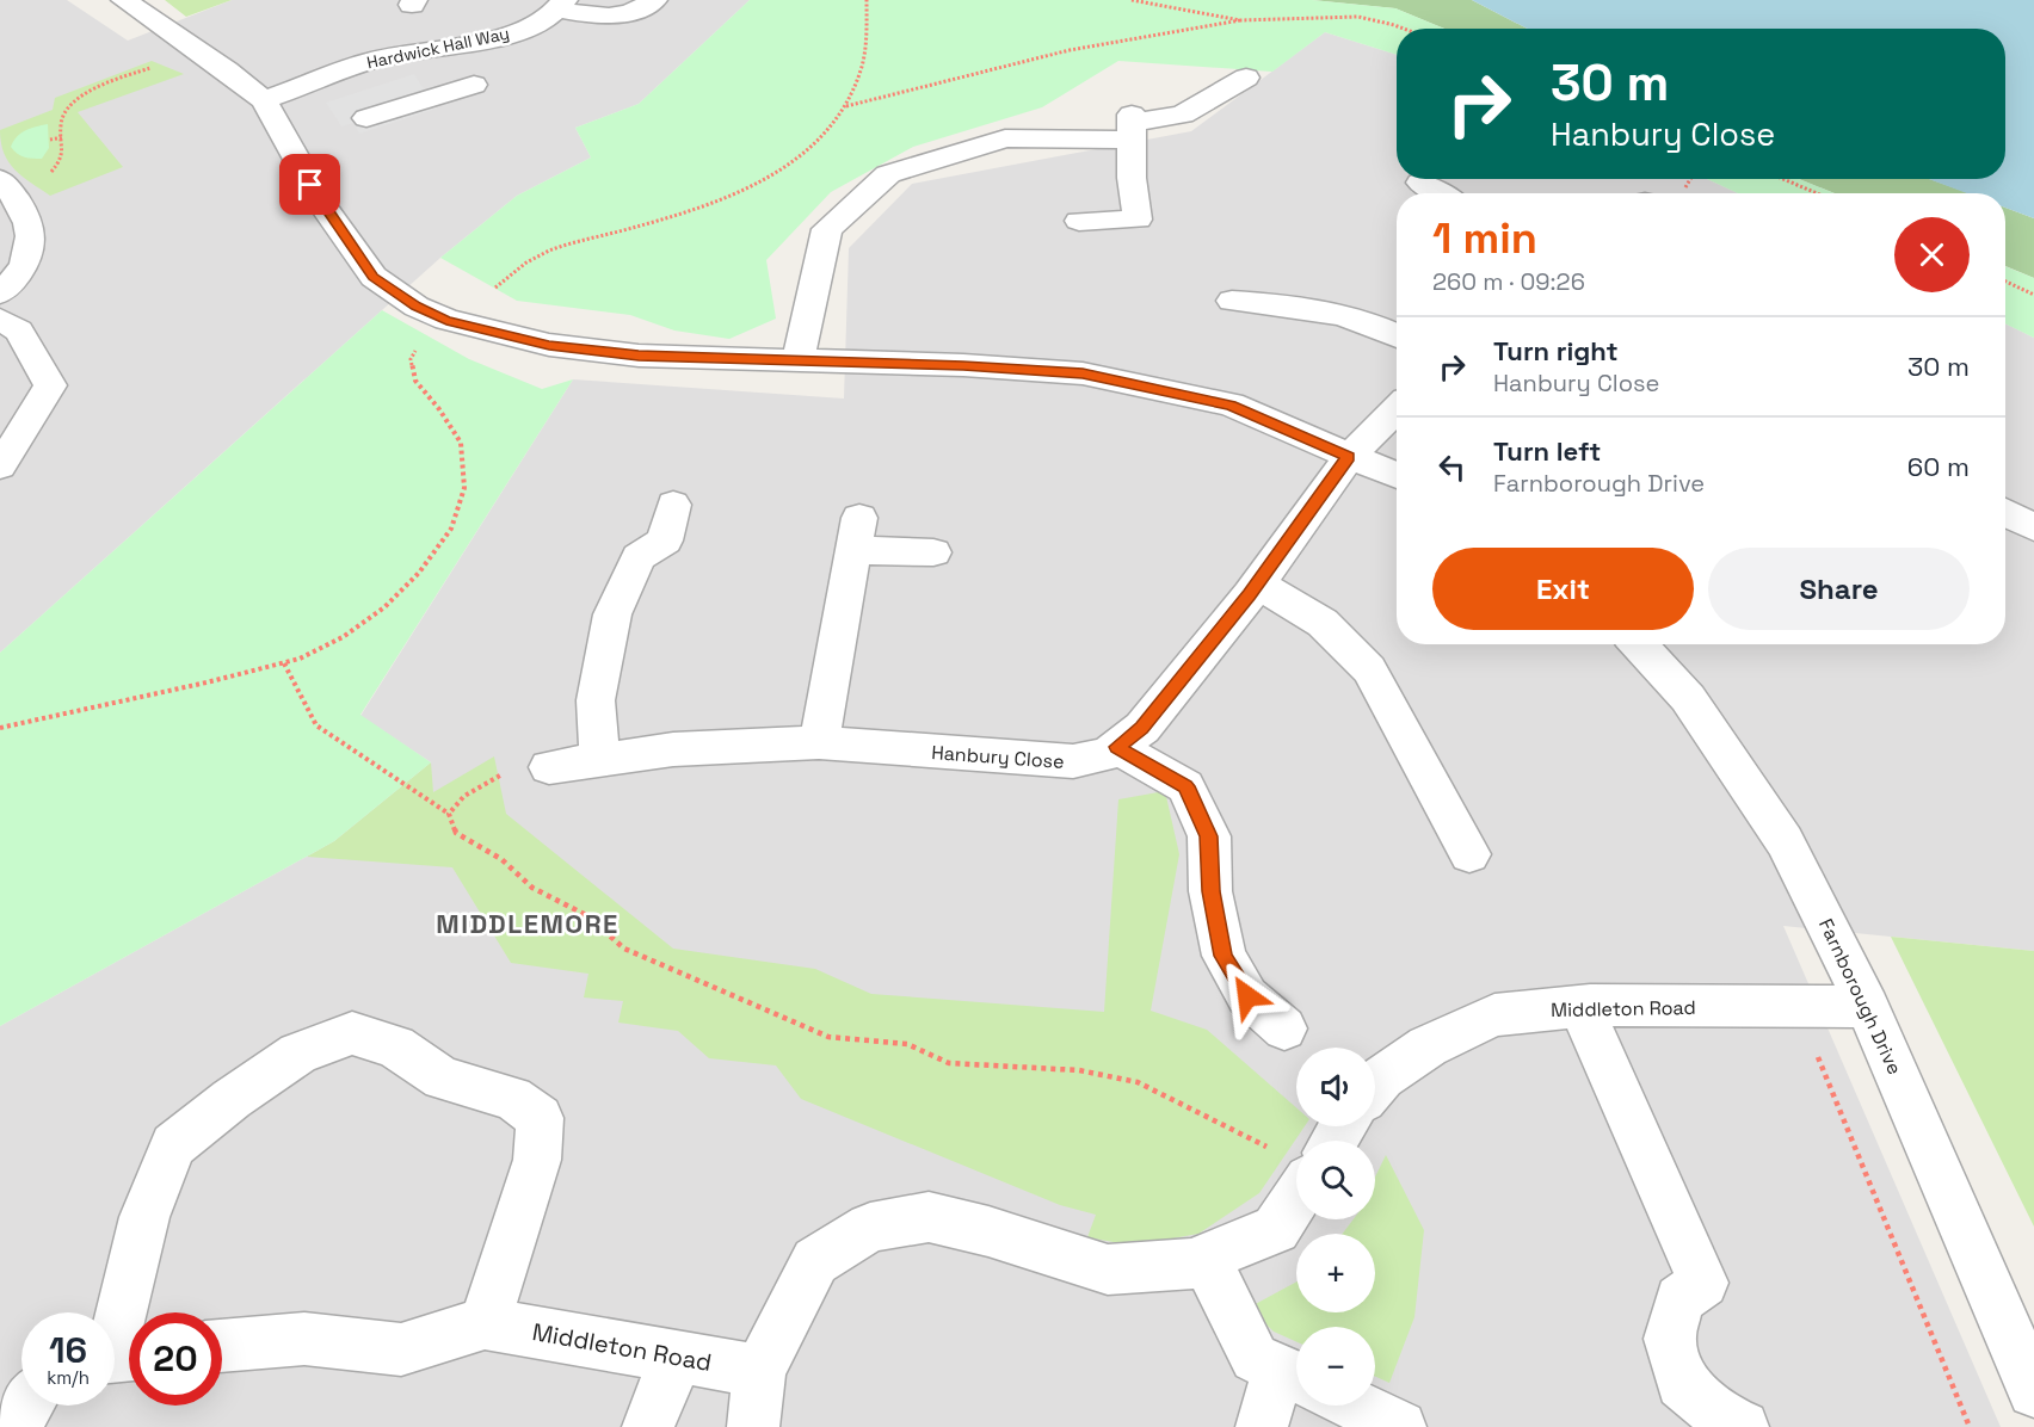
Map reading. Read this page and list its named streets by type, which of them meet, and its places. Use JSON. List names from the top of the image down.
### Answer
{
  "streets": {
    "street": [
      "Hardwick Hall Way",
      "Hanbury Close",
      "Farnborough Drive",
      "Middleton Road"
    ]
  },
  "crossings": [
    ["Farnborough Drive", "Middleton Road"]
  ],
  "districts": ["MIDDLEMORE"],
  "page": {
    "turn": ["30 m", "Hanbury Close"],
    "heading": ["1 min", "260 m · 09:26"],
    "list": [
      {
        "name": "Turn right",
        "note": "Hanbury Close",
        "value": "30 m"
      },
      {
        "name": "Turn left",
        "note": "Farnborough Drive",
        "value": "60 m"
      }
    ],
    "buttons": ["Exit", "Share"],
    "map_buttons": ["+", "−"],
    "speed": "16 km/h",
    "limit": "20"
  }
}
